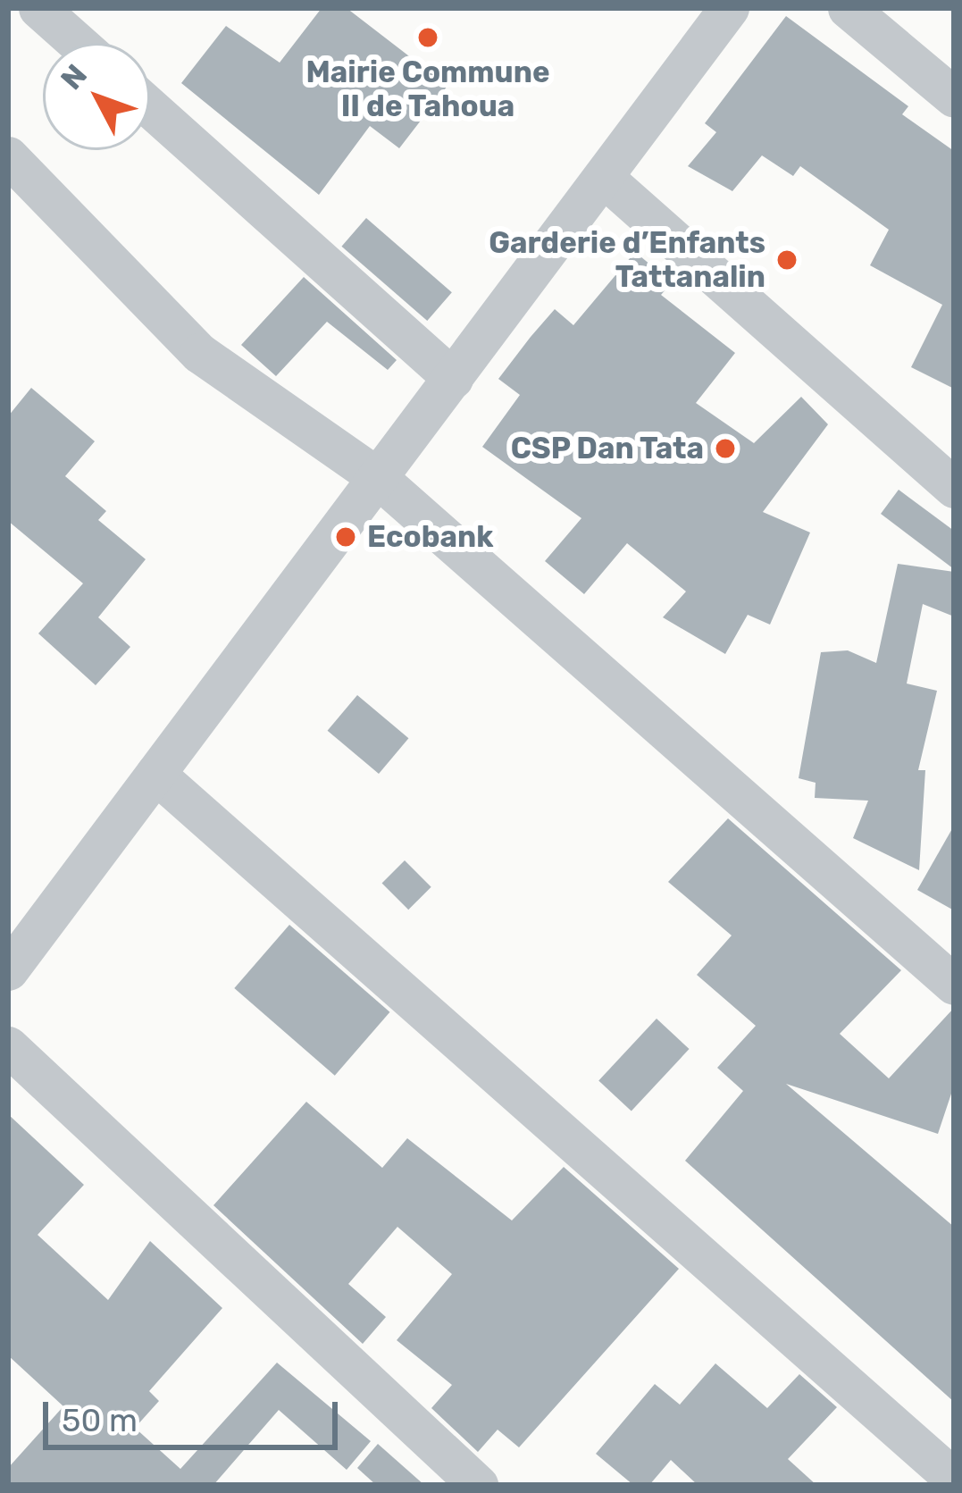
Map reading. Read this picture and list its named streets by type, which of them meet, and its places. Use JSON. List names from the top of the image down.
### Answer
{
  "places": [
    "Mairie Commune II de Tahoua",
    "Garderie d’Enfants Tattanalin",
    "CSP Dan Tata",
    "Ecobank"
  ],
  "scale_bar": "50 m",
  "north": "top left"
}
